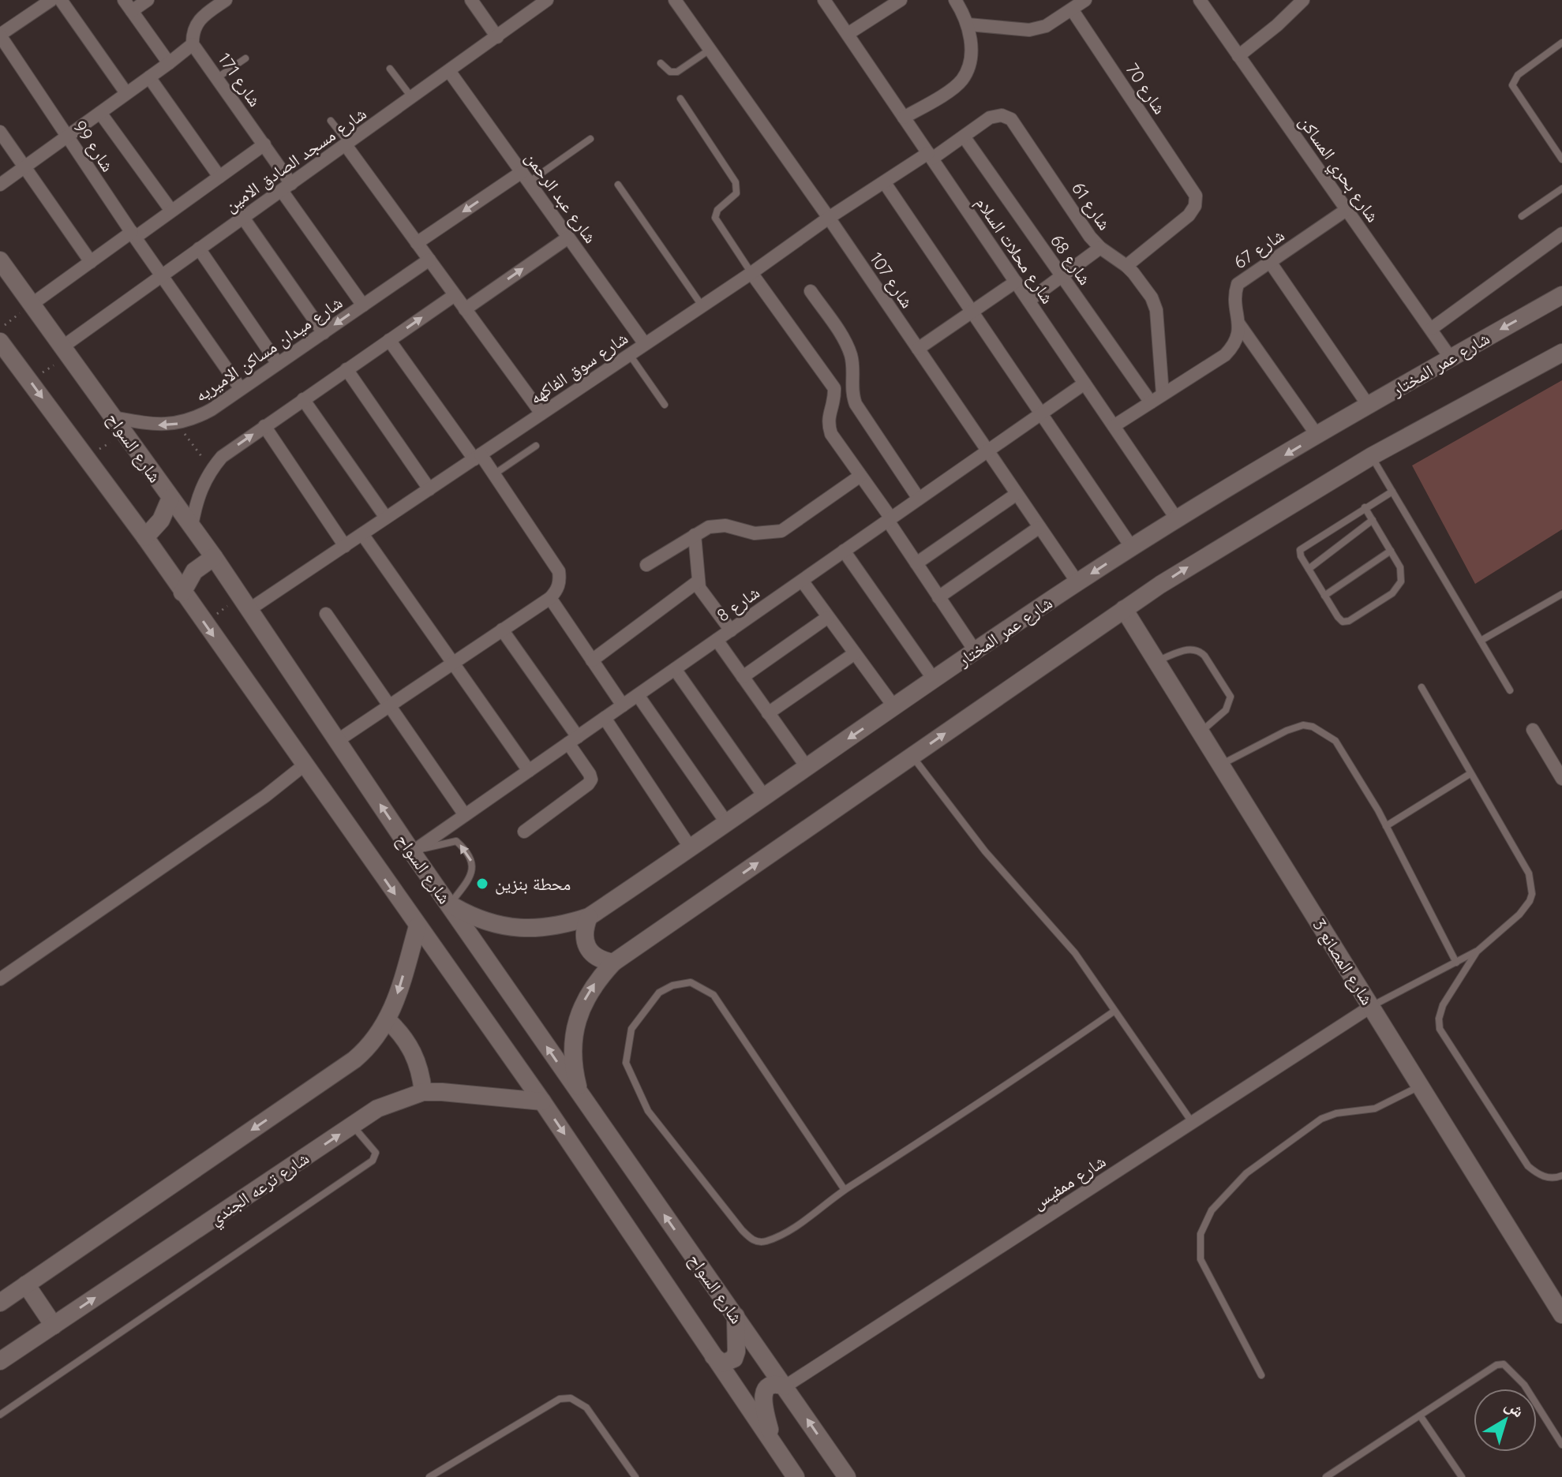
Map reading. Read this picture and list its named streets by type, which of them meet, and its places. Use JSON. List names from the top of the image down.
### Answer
{
  "streets": {
    "main road": [
      "شارع عمر المختار",
      "شارع السواح",
      "شارع المصانع 3",
      "شارع ترعه الجندي"
    ],
    "street": [
      "شارع 171",
      "شارع 70",
      "شارع 99",
      "شارع مسجد الصادق الامين",
      "شارع بحري المساكن",
      "شارع عبد الرحمن",
      "شارع 61",
      "شارع 67",
      "شارع محلات السلام",
      "شارع 68",
      "شارع 107",
      "شارع ميدان مساكن الاميريه",
      "شارع سوق الفاكهه",
      "شارع 8",
      "شارع ممفيس"
    ]
  },
  "crossings": [
    ["شارع 171", "شارع مسجد الصادق الامين"],
    ["شارع 171", "شارع ميدان مساكن الاميريه"],
    ["شارع 70", "شارع 61"],
    ["شارع 99", "شارع مسجد الصادق الامين"],
    ["شارع 99", "شارع ميدان مساكن الاميريه"],
    ["شارع مسجد الصادق الامين", "شارع عبد الرحمن"],
    ["شارع مسجد الصادق الامين", "شارع السواح"],
    ["شارع بحري المساكن", "شارع 67"],
    ["شارع بحري المساكن", "شارع عمر المختار"],
    ["شارع عبد الرحمن", "شارع سوق الفاكهه"],
    ["شارع 61", "شارع محلات السلام"],
    ["شارع 61", "شارع 68"],
    ["شارع 61", "شارع سوق الفاكهه"],
    ["شارع محلات السلام", "شارع عمر المختار"],
    ["شارع محلات السلام", "شارع سوق الفاكهه"],
    ["شارع محلات السلام", "شارع 8"],
    ["شارع 107", "شارع عمر المختار"],
    ["شارع 107", "شارع سوق الفاكهه"],
    ["شارع 107", "شارع 8"],
    ["شارع ميدان مساكن الاميريه", "شارع السواح"],
    ["شارع عمر المختار", "شارع السواح"],
    ["شارع سوق الفاكهه", "شارع السواح"],
    ["شارع السواح", "شارع 8"],
    ["شارع السواح", "شارع ممفيس"],
    ["شارع المصانع 3", "شارع ممفيس"]
  ],
  "places": ["محطة بنزين"],
  "north": "top right"
}
